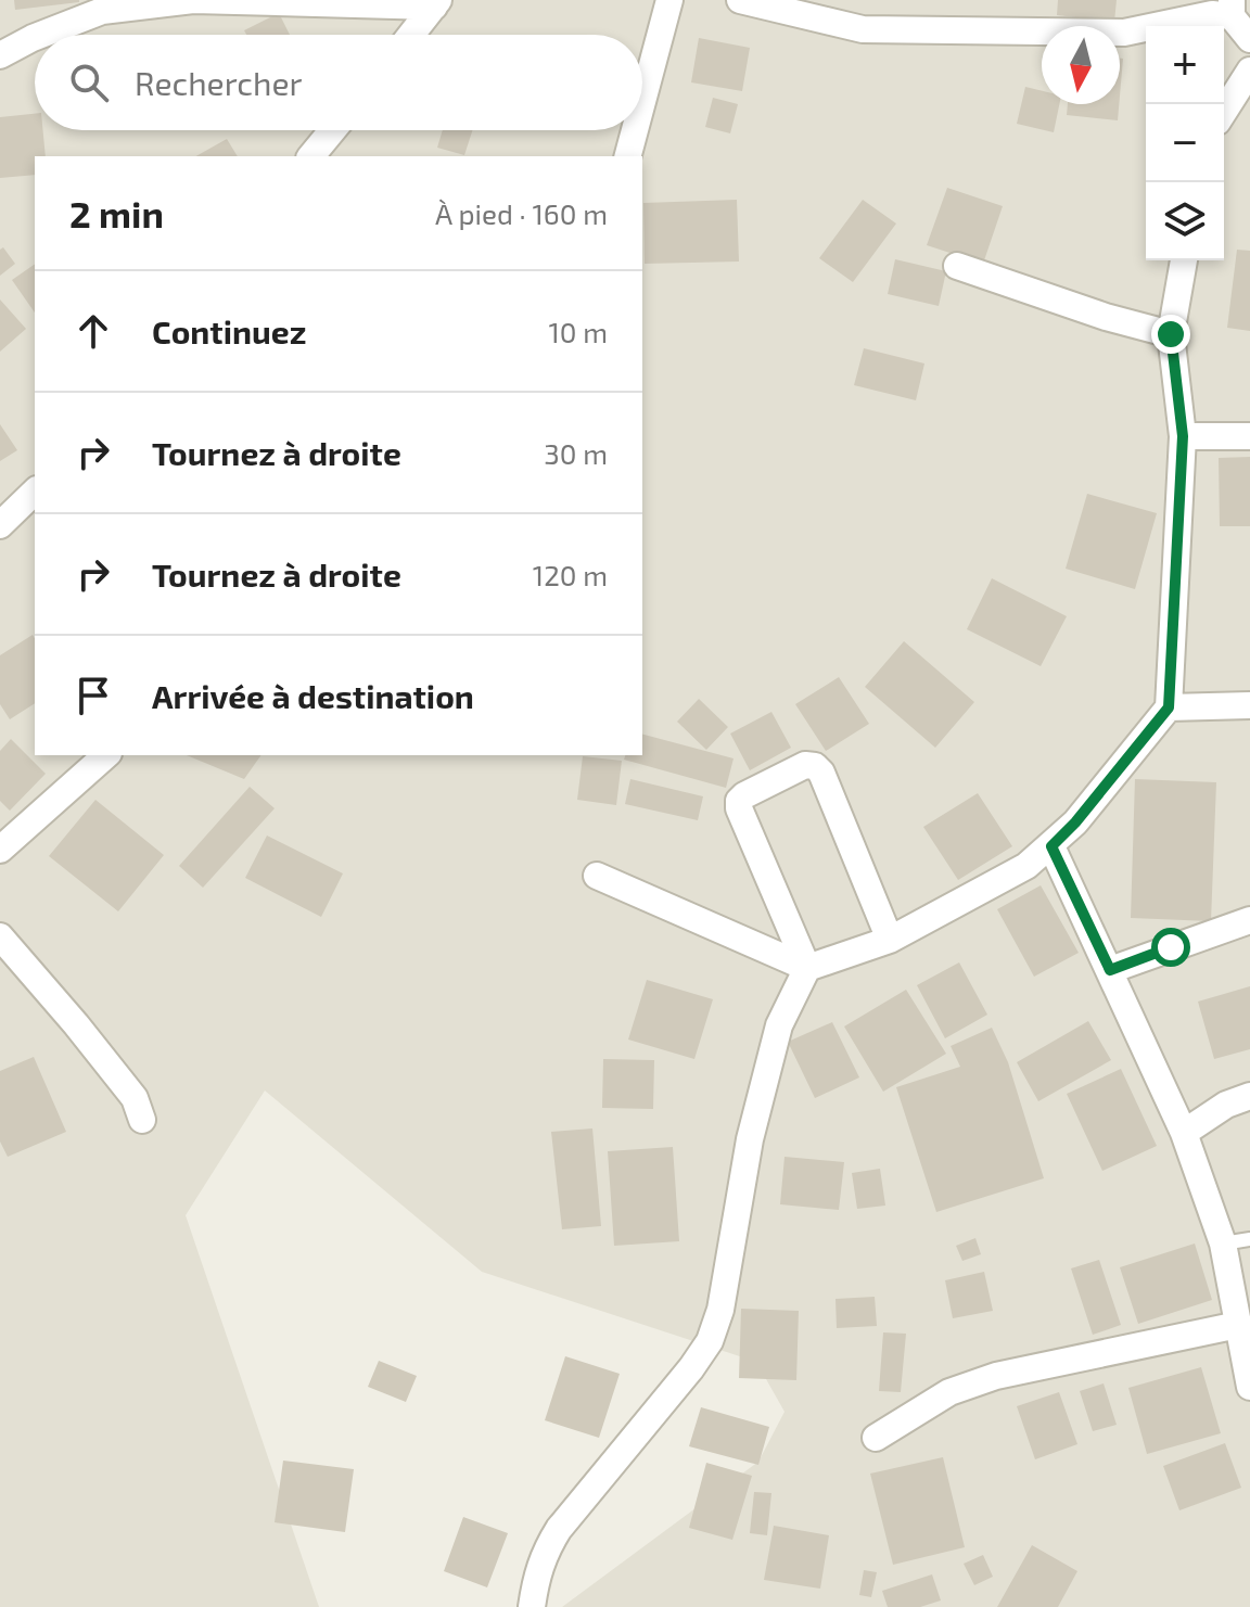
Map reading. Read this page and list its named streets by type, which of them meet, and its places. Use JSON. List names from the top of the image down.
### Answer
{
  "north": "bottom",
  "page": {
    "map_buttons": ["+", "−"],
    "search": "Rechercher",
    "heading": ["2 min", "À pied · 160 m"],
    "list": [
      ["Continuez", "10 m"],
      ["Tournez à droite", "30 m"],
      ["Tournez à droite", "120 m"],
      "Arrivée à destination"
    ]
  }
}
